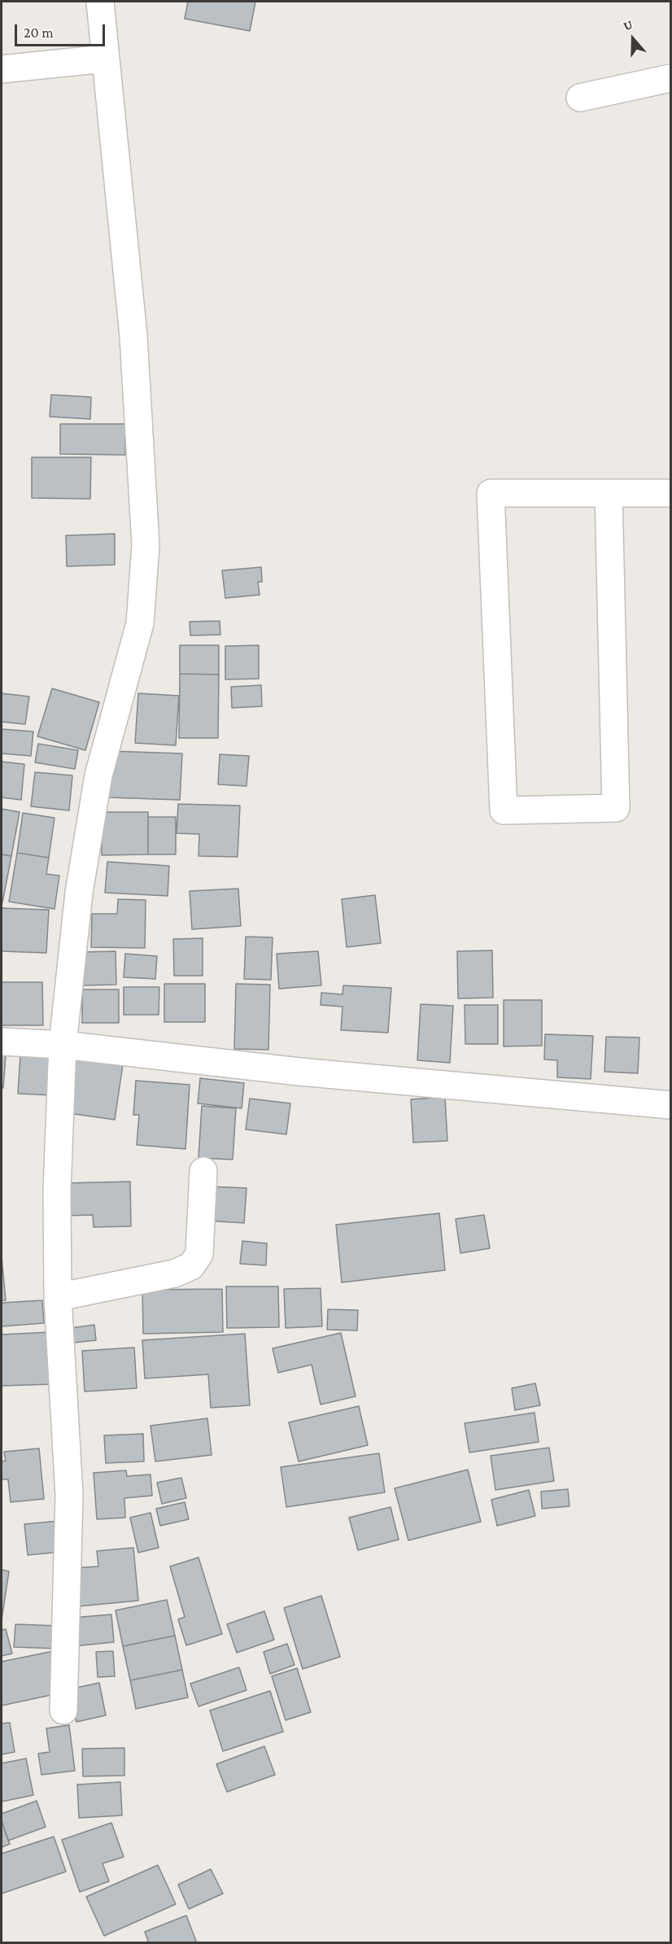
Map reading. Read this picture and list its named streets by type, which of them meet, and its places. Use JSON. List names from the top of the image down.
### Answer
{
  "scale_bar": "20 m",
  "north": "top"
}
